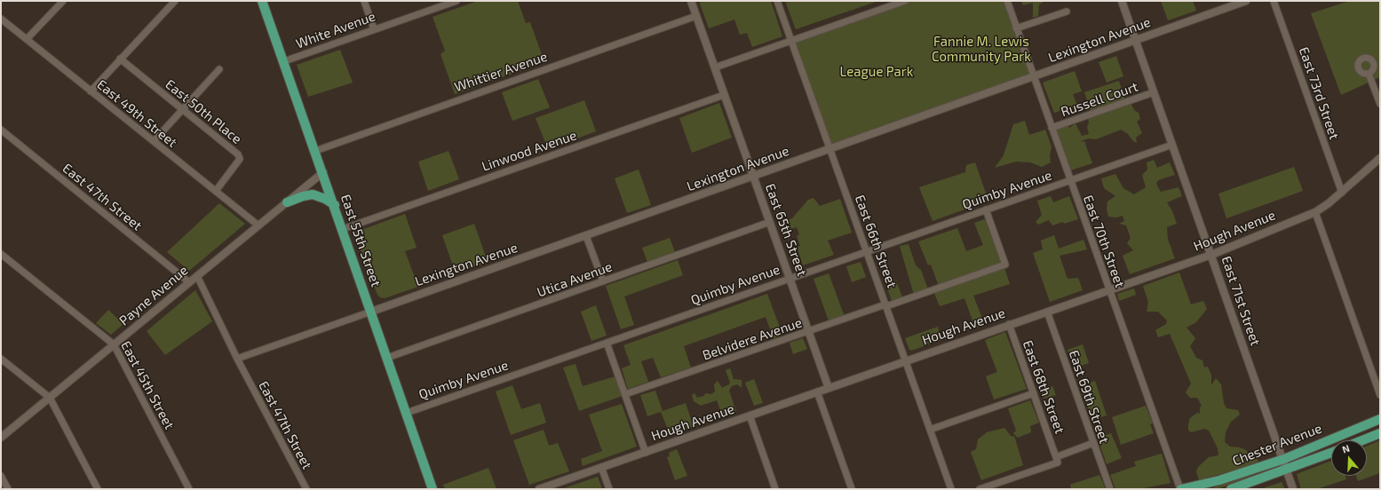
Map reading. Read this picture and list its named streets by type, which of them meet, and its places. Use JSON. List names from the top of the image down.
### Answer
{
  "streets": {
    "main road": ["East 55th Street", "Chester Avenue"],
    "street": [
      "White Avenue",
      "Lexington Avenue",
      "Whittier Avenue",
      "East 73rd Street",
      "Russell Court",
      "East 50th Place",
      "East 49th Street",
      "Linwood Avenue",
      "Quimby Avenue",
      "East 47th Street",
      "East 65th Street",
      "Hough Avenue",
      "East 66th Street",
      "East 70th Street",
      "Utica Avenue",
      "Payne Avenue",
      "East 71st Street",
      "Belvidere Avenue",
      "East 45th Street",
      "East 68th Street",
      "East 69th Street"
    ]
  },
  "crossings": [
    ["White Avenue", "East 55th Street"],
    ["Lexington Avenue", "East 47th Street"],
    ["Lexington Avenue", "East 65th Street"],
    ["Lexington Avenue", "East 55th Street"],
    ["Lexington Avenue", "East 66th Street"],
    ["Lexington Avenue", "East 70th Street"],
    ["Lexington Avenue", "East 71st Street"],
    ["Whittier Avenue", "East 65th Street"],
    ["Whittier Avenue", "East 55th Street"],
    ["East 73rd Street", "Hough Avenue"],
    ["Russell Court", "East 70th Street"],
    ["Russell Court", "East 71st Street"],
    ["East 50th Place", "East 49th Street"],
    ["East 49th Street", "Payne Avenue"],
    ["Linwood Avenue", "East 65th Street"],
    ["Linwood Avenue", "East 55th Street"],
    ["Quimby Avenue", "East 65th Street"],
    ["Quimby Avenue", "East 55th Street"],
    ["Quimby Avenue", "East 66th Street"],
    ["Quimby Avenue", "East 70th Street"],
    ["Quimby Avenue", "East 71st Street"],
    ["Quimby Avenue", "Belvidere Avenue"],
    ["East 47th Street", "Payne Avenue"],
    ["East 65th Street", "Hough Avenue"],
    ["East 65th Street", "Utica Avenue"],
    ["East 65th Street", "Belvidere Avenue"],
    ["Hough Avenue", "East 66th Street"],
    ["Hough Avenue", "East 70th Street"],
    ["Hough Avenue", "East 71st Street"],
    ["Hough Avenue", "East 68th Street"],
    ["Hough Avenue", "East 69th Street"],
    ["East 55th Street", "Utica Avenue"],
    ["East 55th Street", "Payne Avenue"],
    ["East 66th Street", "Belvidere Avenue"],
    ["East 70th Street", "Chester Avenue"],
    ["Payne Avenue", "East 45th Street"],
    ["East 71st Street", "Chester Avenue"]
  ],
  "parks": ["Fannie M. Lewis Community Park", "League Park"],
  "north": "top"
}
